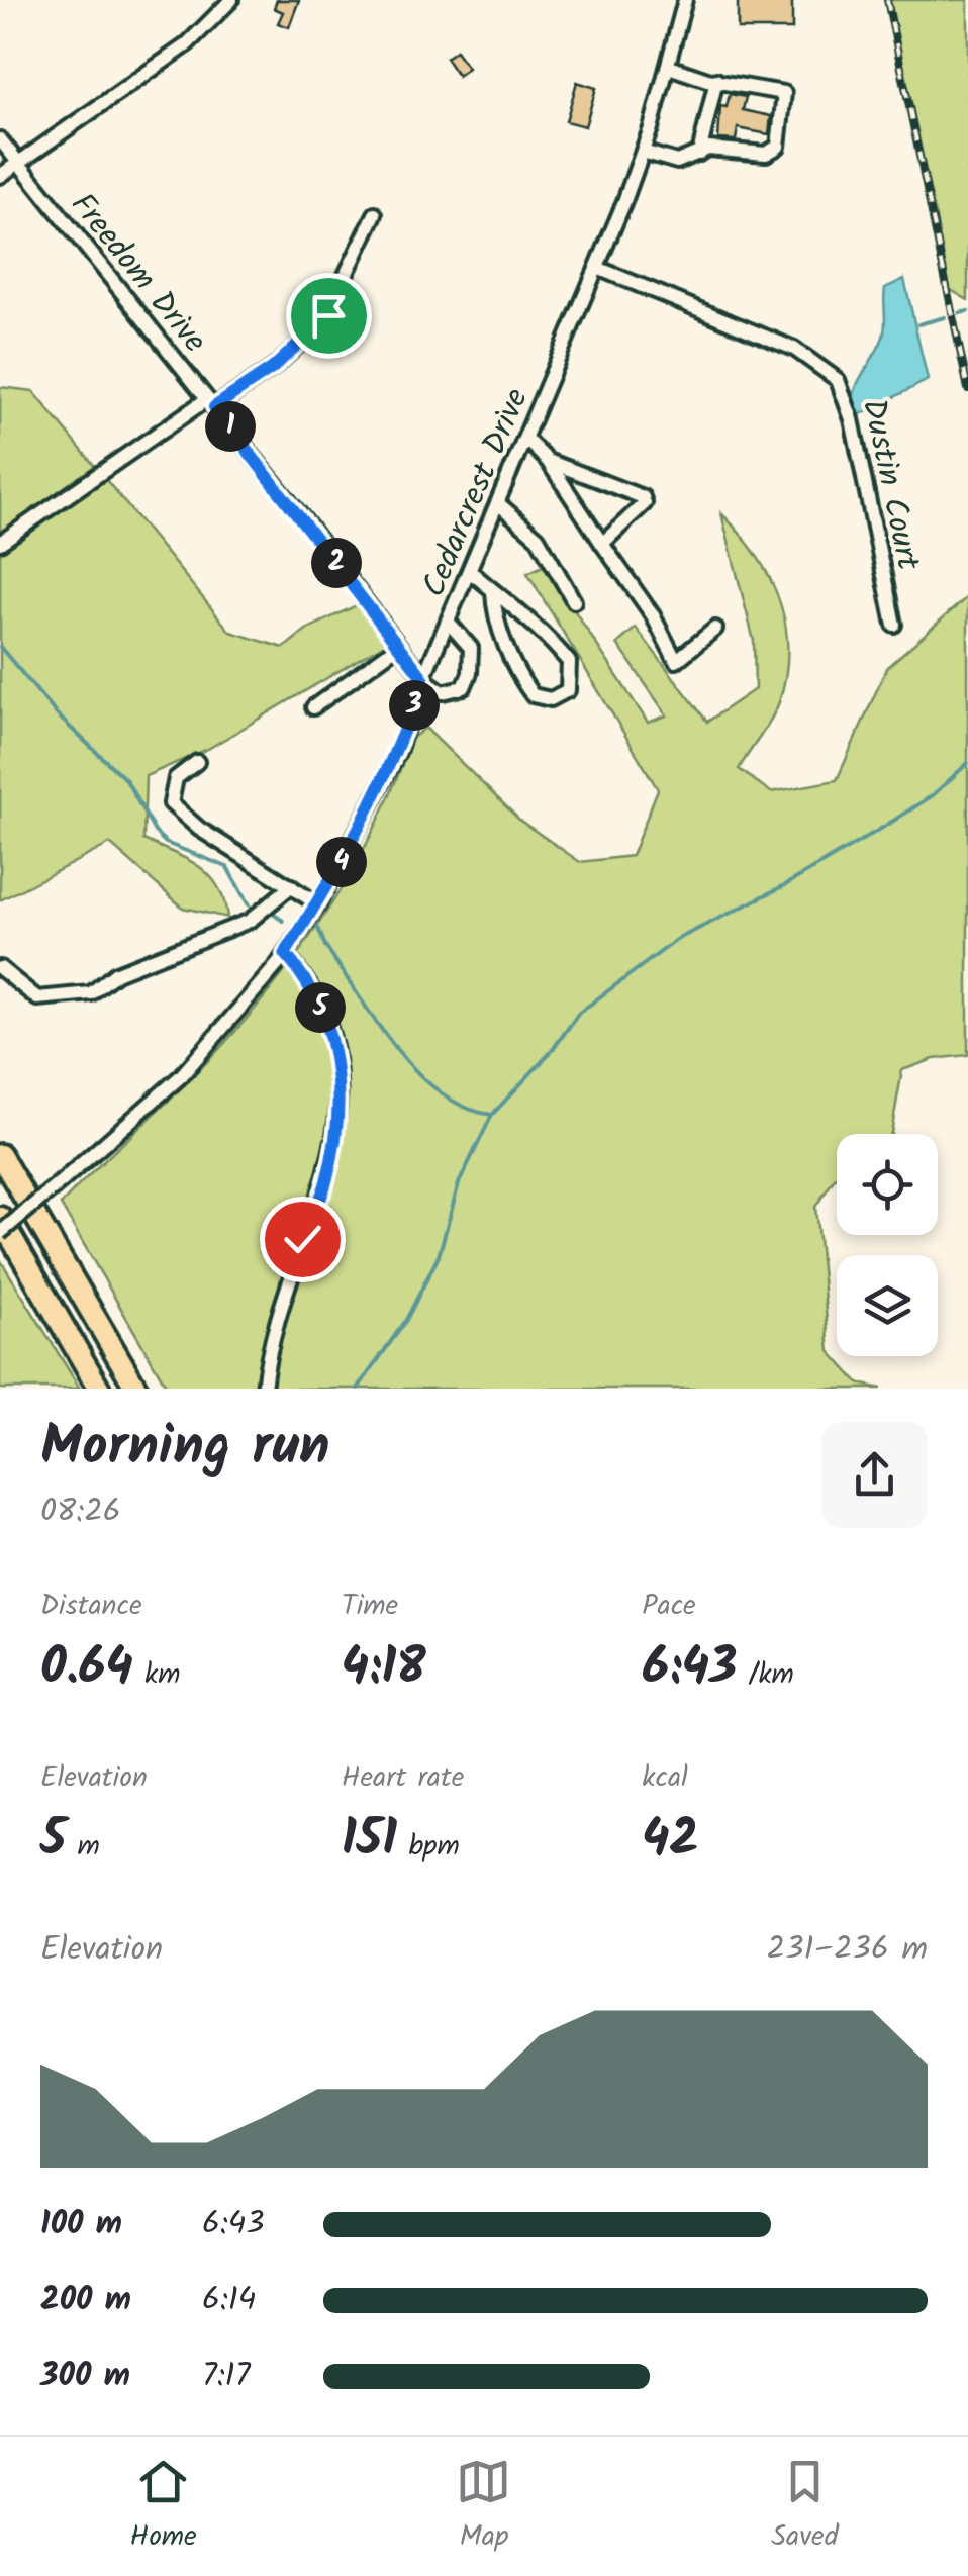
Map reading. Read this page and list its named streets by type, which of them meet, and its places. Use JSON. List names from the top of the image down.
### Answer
{
  "streets": {
    "street": ["Freedom Drive", "Dustin Court", "Cedarcrest Drive"]
  },
  "crossings": [
    ["Freedom Drive", "Cedarcrest Drive"],
    ["Dustin Court", "Cedarcrest Drive"]
  ],
  "page": {
    "pins": [
      "1",
      "2",
      "3",
      "4",
      "5"
    ],
    "heading": ["Morning run", "08:26"],
    "stats": [
      ["Distance", "0.64 km"],
      ["Time", "4:18"],
      ["Pace", "6:43 /km"],
      ["Elevation", "5 m"],
      ["Heart rate", "151 bpm"],
      ["kcal", "42"]
    ],
    "chart": ["Elevation", "231–236 m"],
    "list": [
      {
        "name": "100 m",
        "note": "6:43"
      },
      {
        "name": "200 m",
        "note": "6:14"
      },
      {
        "name": "300 m",
        "note": "7:17"
      }
    ],
    "tabs": ["Home", "Map", "Saved"]
  }
}
